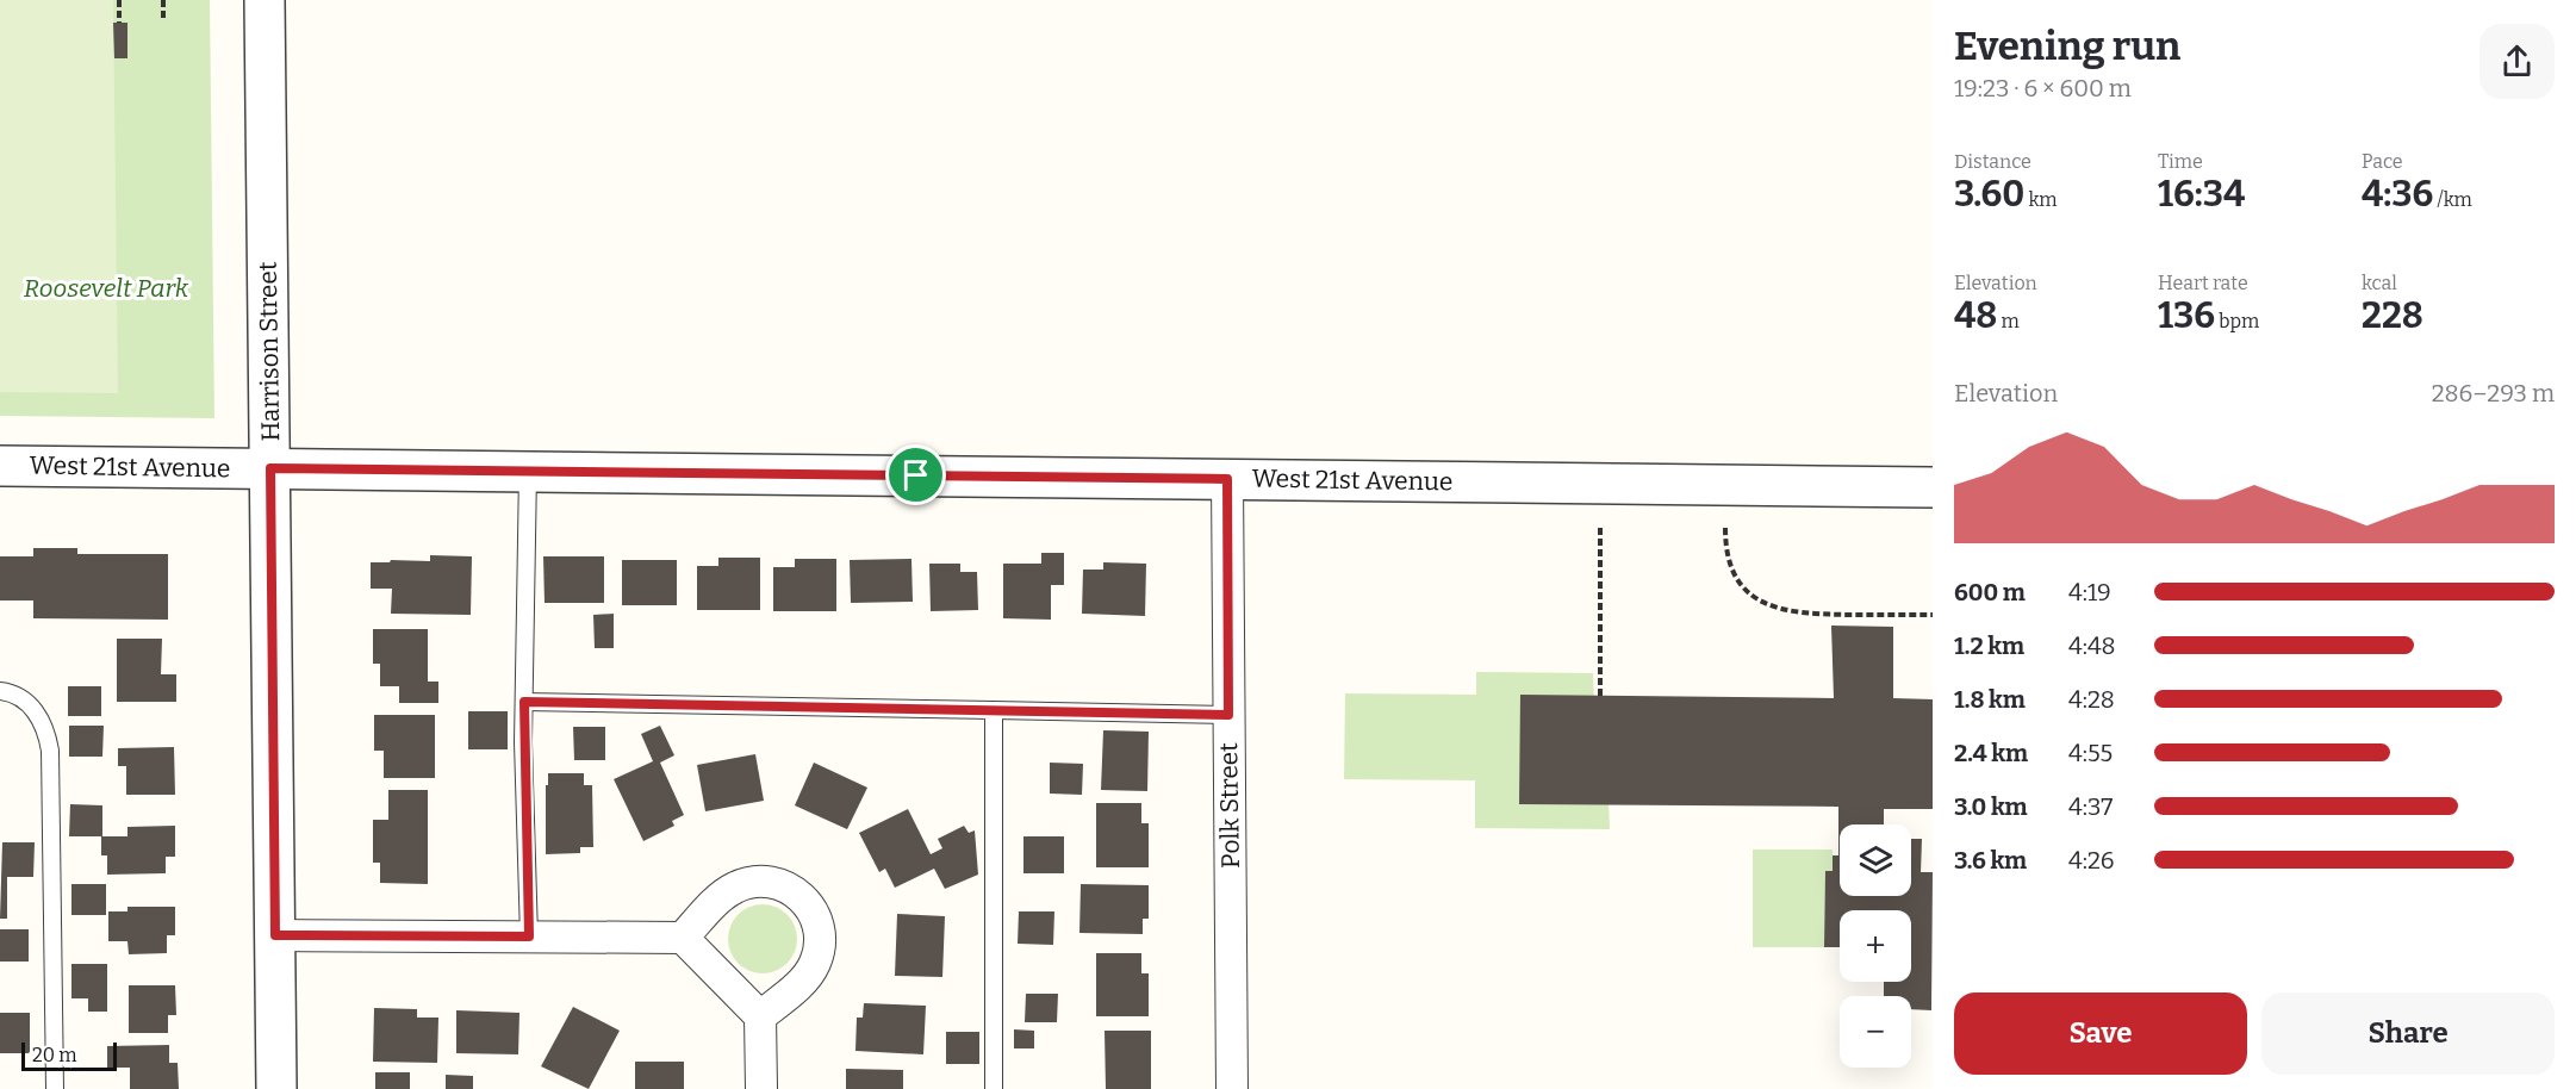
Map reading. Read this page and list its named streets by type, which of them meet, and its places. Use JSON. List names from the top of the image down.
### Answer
{
  "streets": {
    "street": ["Harrison Street", "West 21st Avenue", "Polk Street"]
  },
  "crossings": [
    ["Harrison Street", "West 21st Avenue"],
    ["West 21st Avenue", "Polk Street"]
  ],
  "parks": ["Roosevelt Park"],
  "scale_bar": "20 m",
  "page": {
    "heading": ["Evening run", "19:23 · 6 × 600 m"],
    "stats": [
      ["Distance", "3.60 km"],
      ["Time", "16:34"],
      ["Pace", "4:36 /km"],
      ["Elevation", "48 m"],
      ["Heart rate", "136 bpm"],
      ["kcal", "228"]
    ],
    "chart": ["Elevation", "286–293 m"],
    "list": [
      {
        "name": "600 m",
        "note": "4:19"
      },
      {
        "name": "1.2 km",
        "note": "4:48"
      },
      {
        "name": "1.8 km",
        "note": "4:28"
      },
      {
        "name": "2.4 km",
        "note": "4:55"
      },
      {
        "name": "3.0 km",
        "note": "4:37"
      },
      {
        "name": "3.6 km",
        "note": "4:26"
      }
    ],
    "map_buttons": ["+", "−"],
    "buttons": ["Save", "Share"],
    "scale": "20 m"
  }
}
